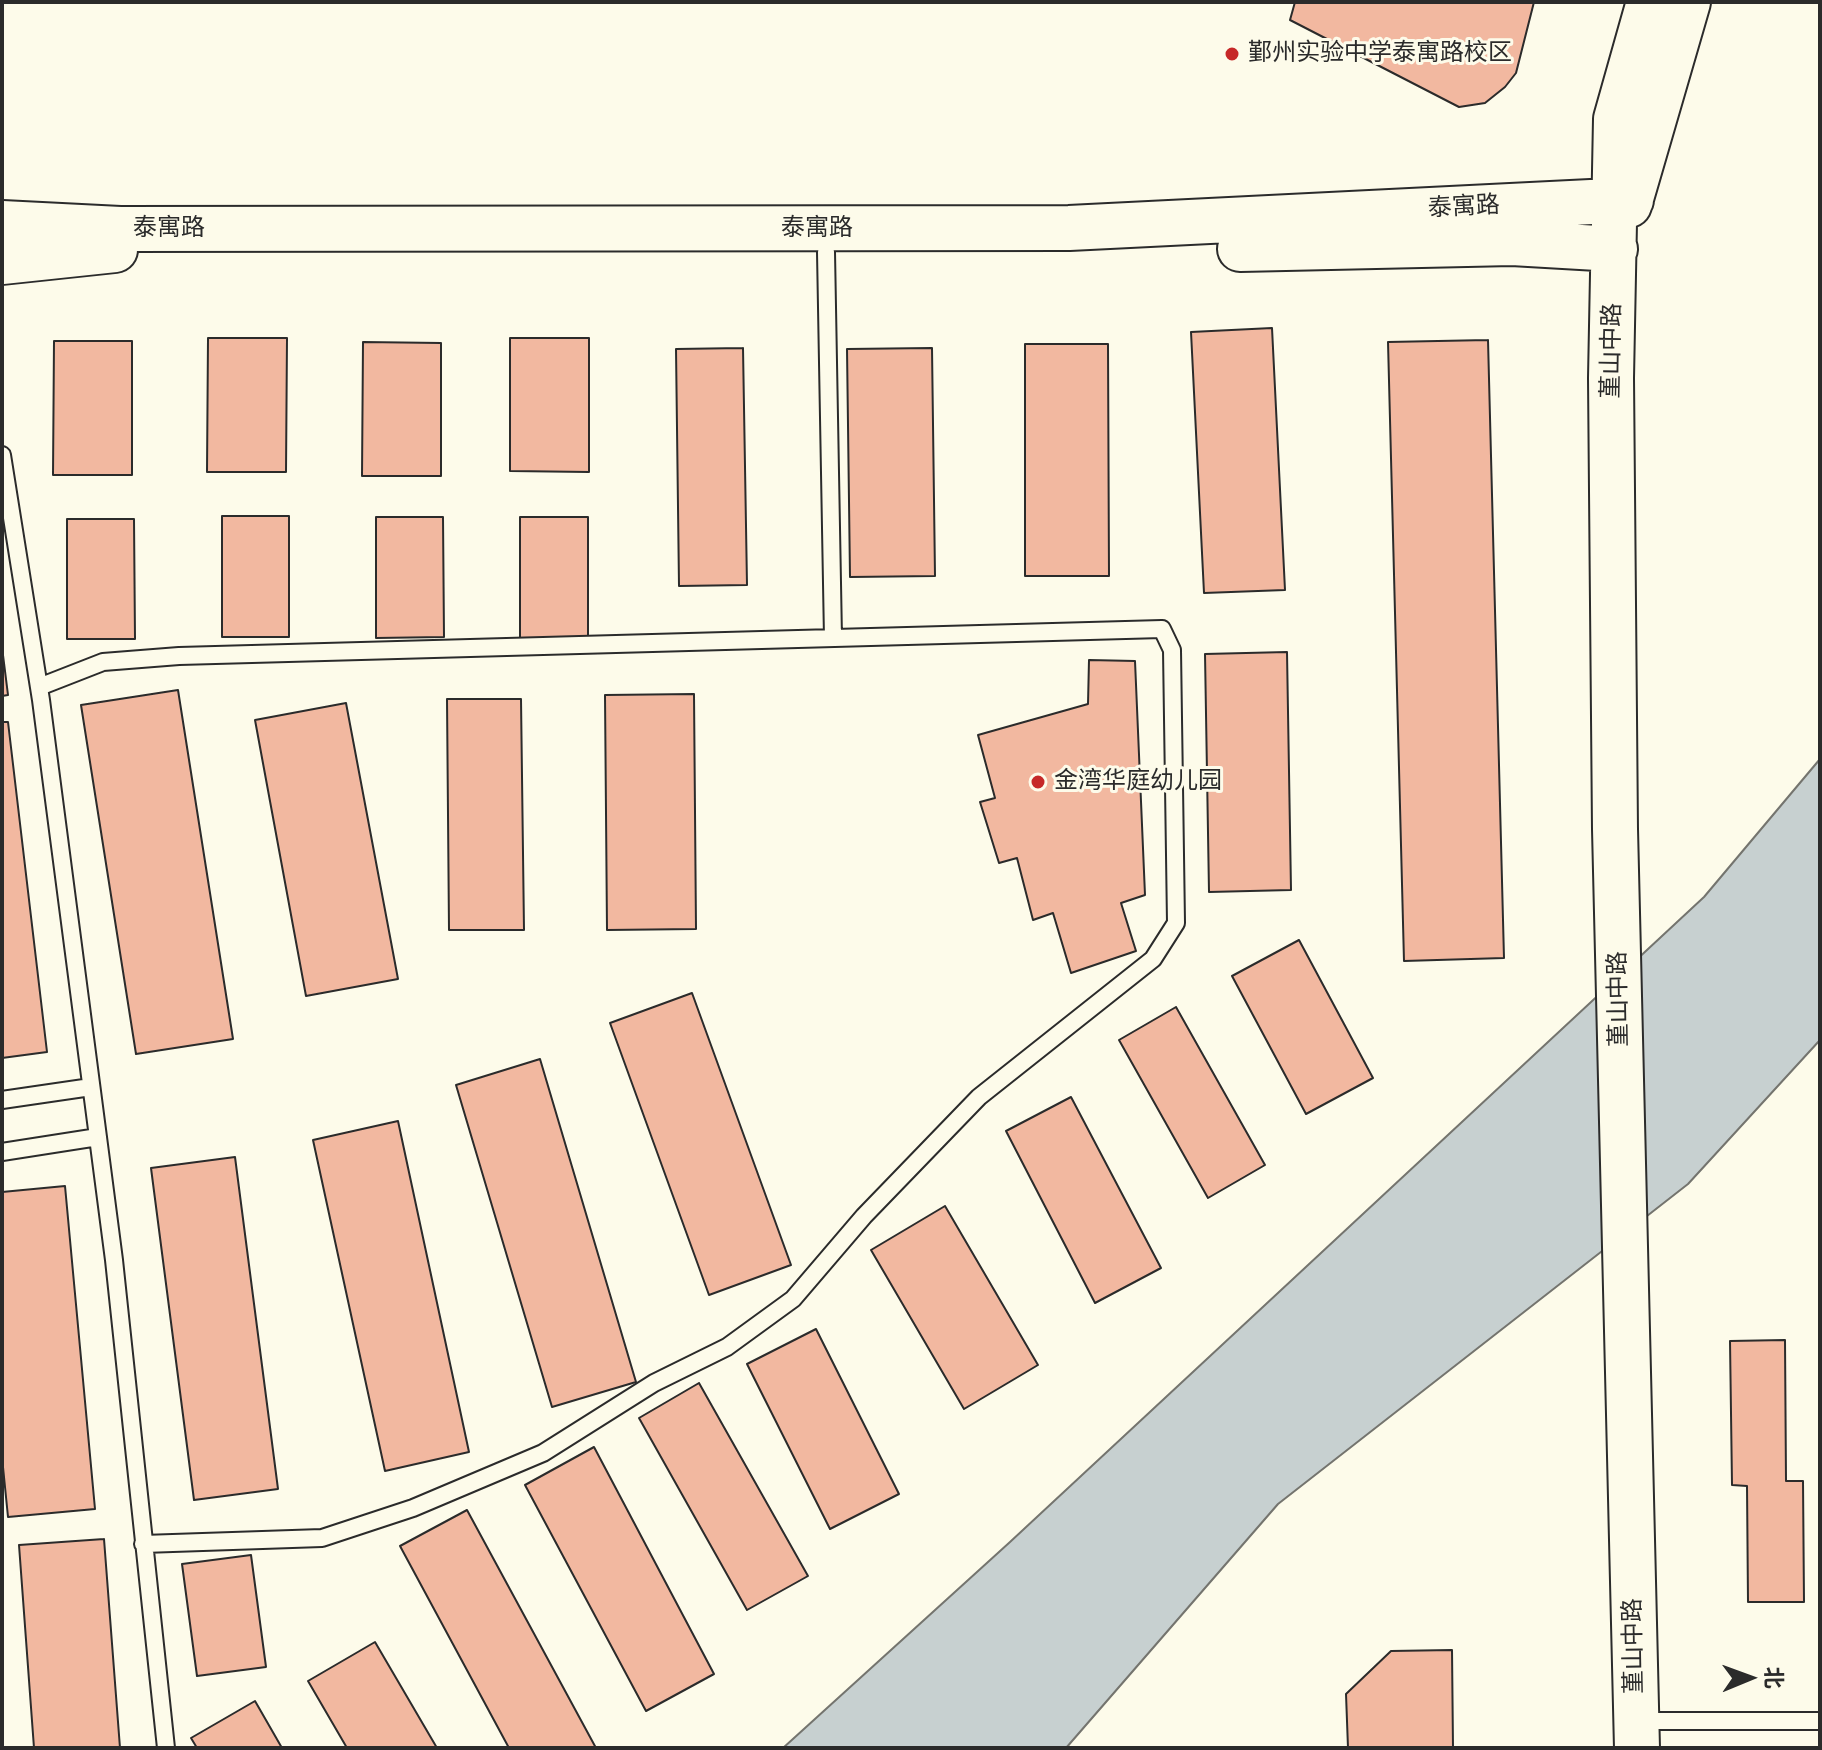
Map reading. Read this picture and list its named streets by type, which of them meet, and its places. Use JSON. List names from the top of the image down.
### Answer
{
  "streets": {
    "main road": ["泰寓路", "堇山中路"]
  },
  "crossings": [
    ["泰寓路", "堇山中路"]
  ],
  "places": ["鄞州实验中学泰寓路校区", "金湾华庭幼儿园"],
  "north": "right"
}
